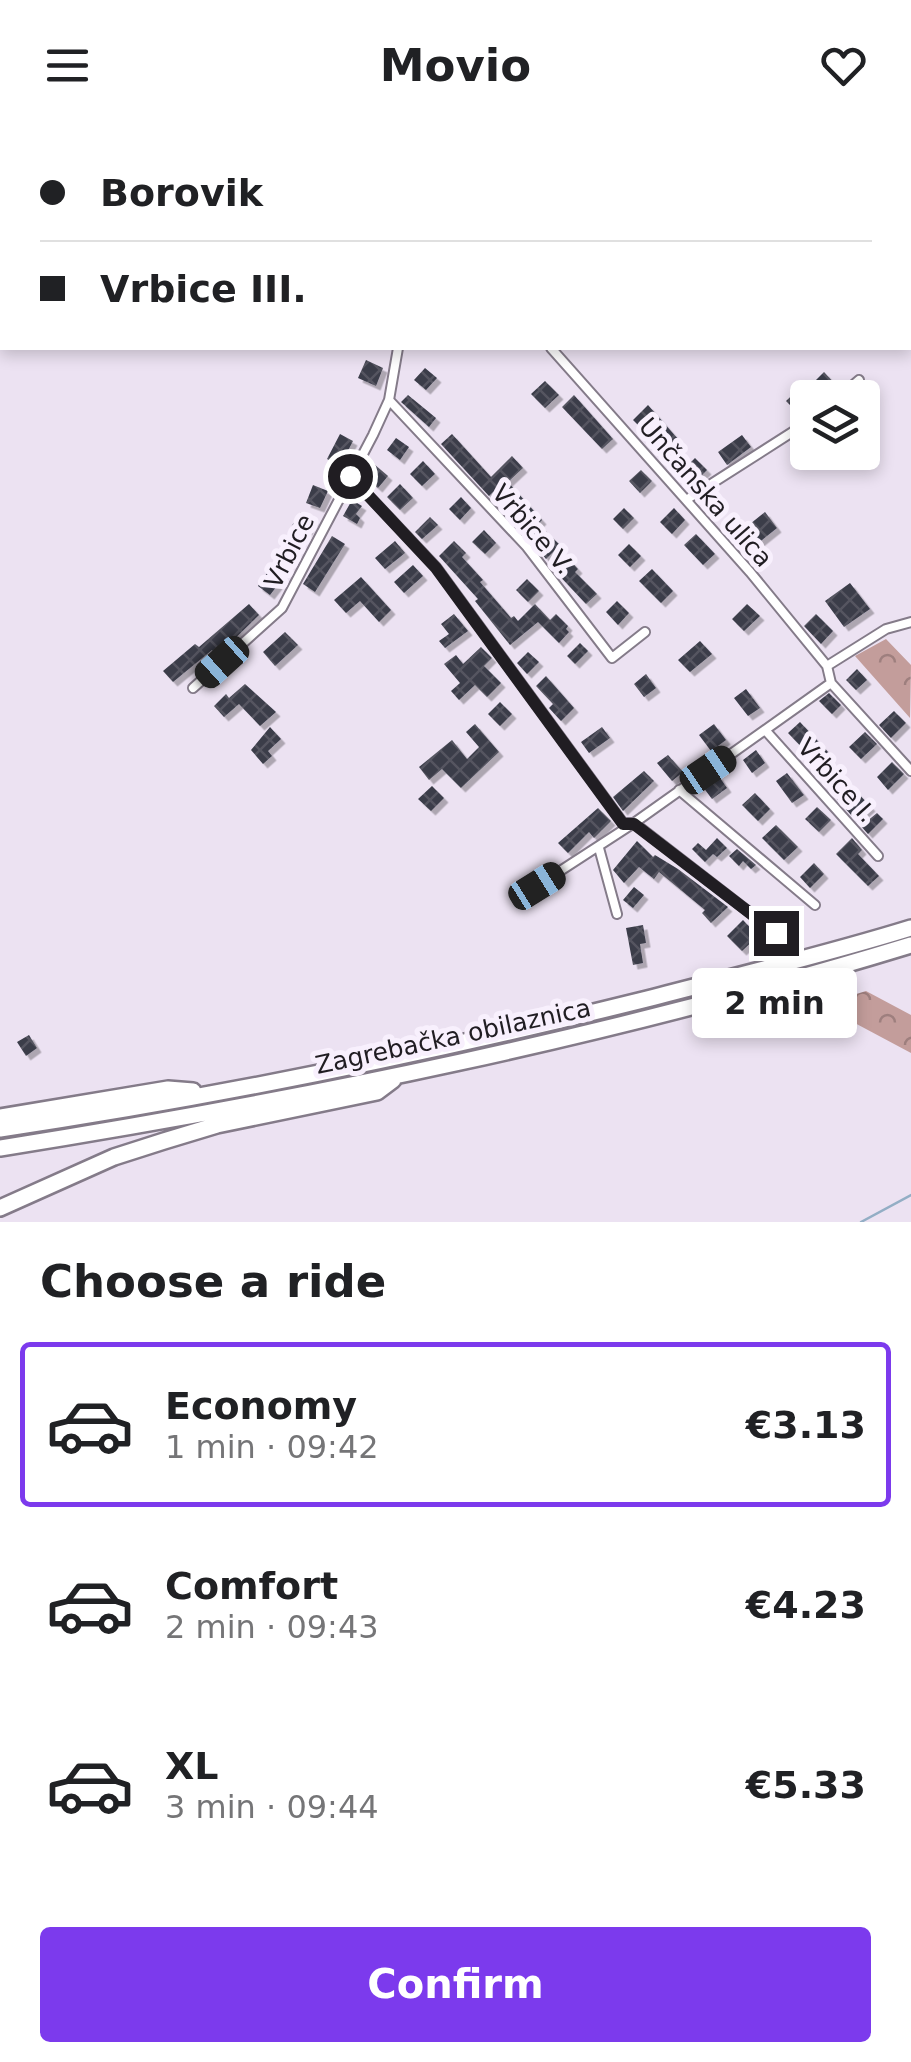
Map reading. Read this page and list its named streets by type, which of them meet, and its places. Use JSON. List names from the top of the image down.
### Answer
{
  "streets": {
    "highway": ["Zagrebačka obilaznica"],
    "street": [
      "Unčanska ulica",
      "Vrbice V.",
      "Vrbice",
      "Vrbice I."
    ]
  },
  "crossings": [
    ["Vrbice V.", "Vrbice"]
  ],
  "page": {
    "header": "Movio",
    "banner": ["Borovik", "Vrbice III."],
    "bubble": "2 min",
    "heading": "Choose a ride",
    "list": [
      {
        "name": "Economy",
        "note": "1 min · 09:42",
        "value": "€3.13"
      },
      {
        "name": "Comfort",
        "note": "2 min · 09:43",
        "value": "€4.23"
      },
      {
        "name": "XL",
        "note": "3 min · 09:44",
        "value": "€5.33"
      }
    ],
    "buttons": "Confirm"
  }
}
